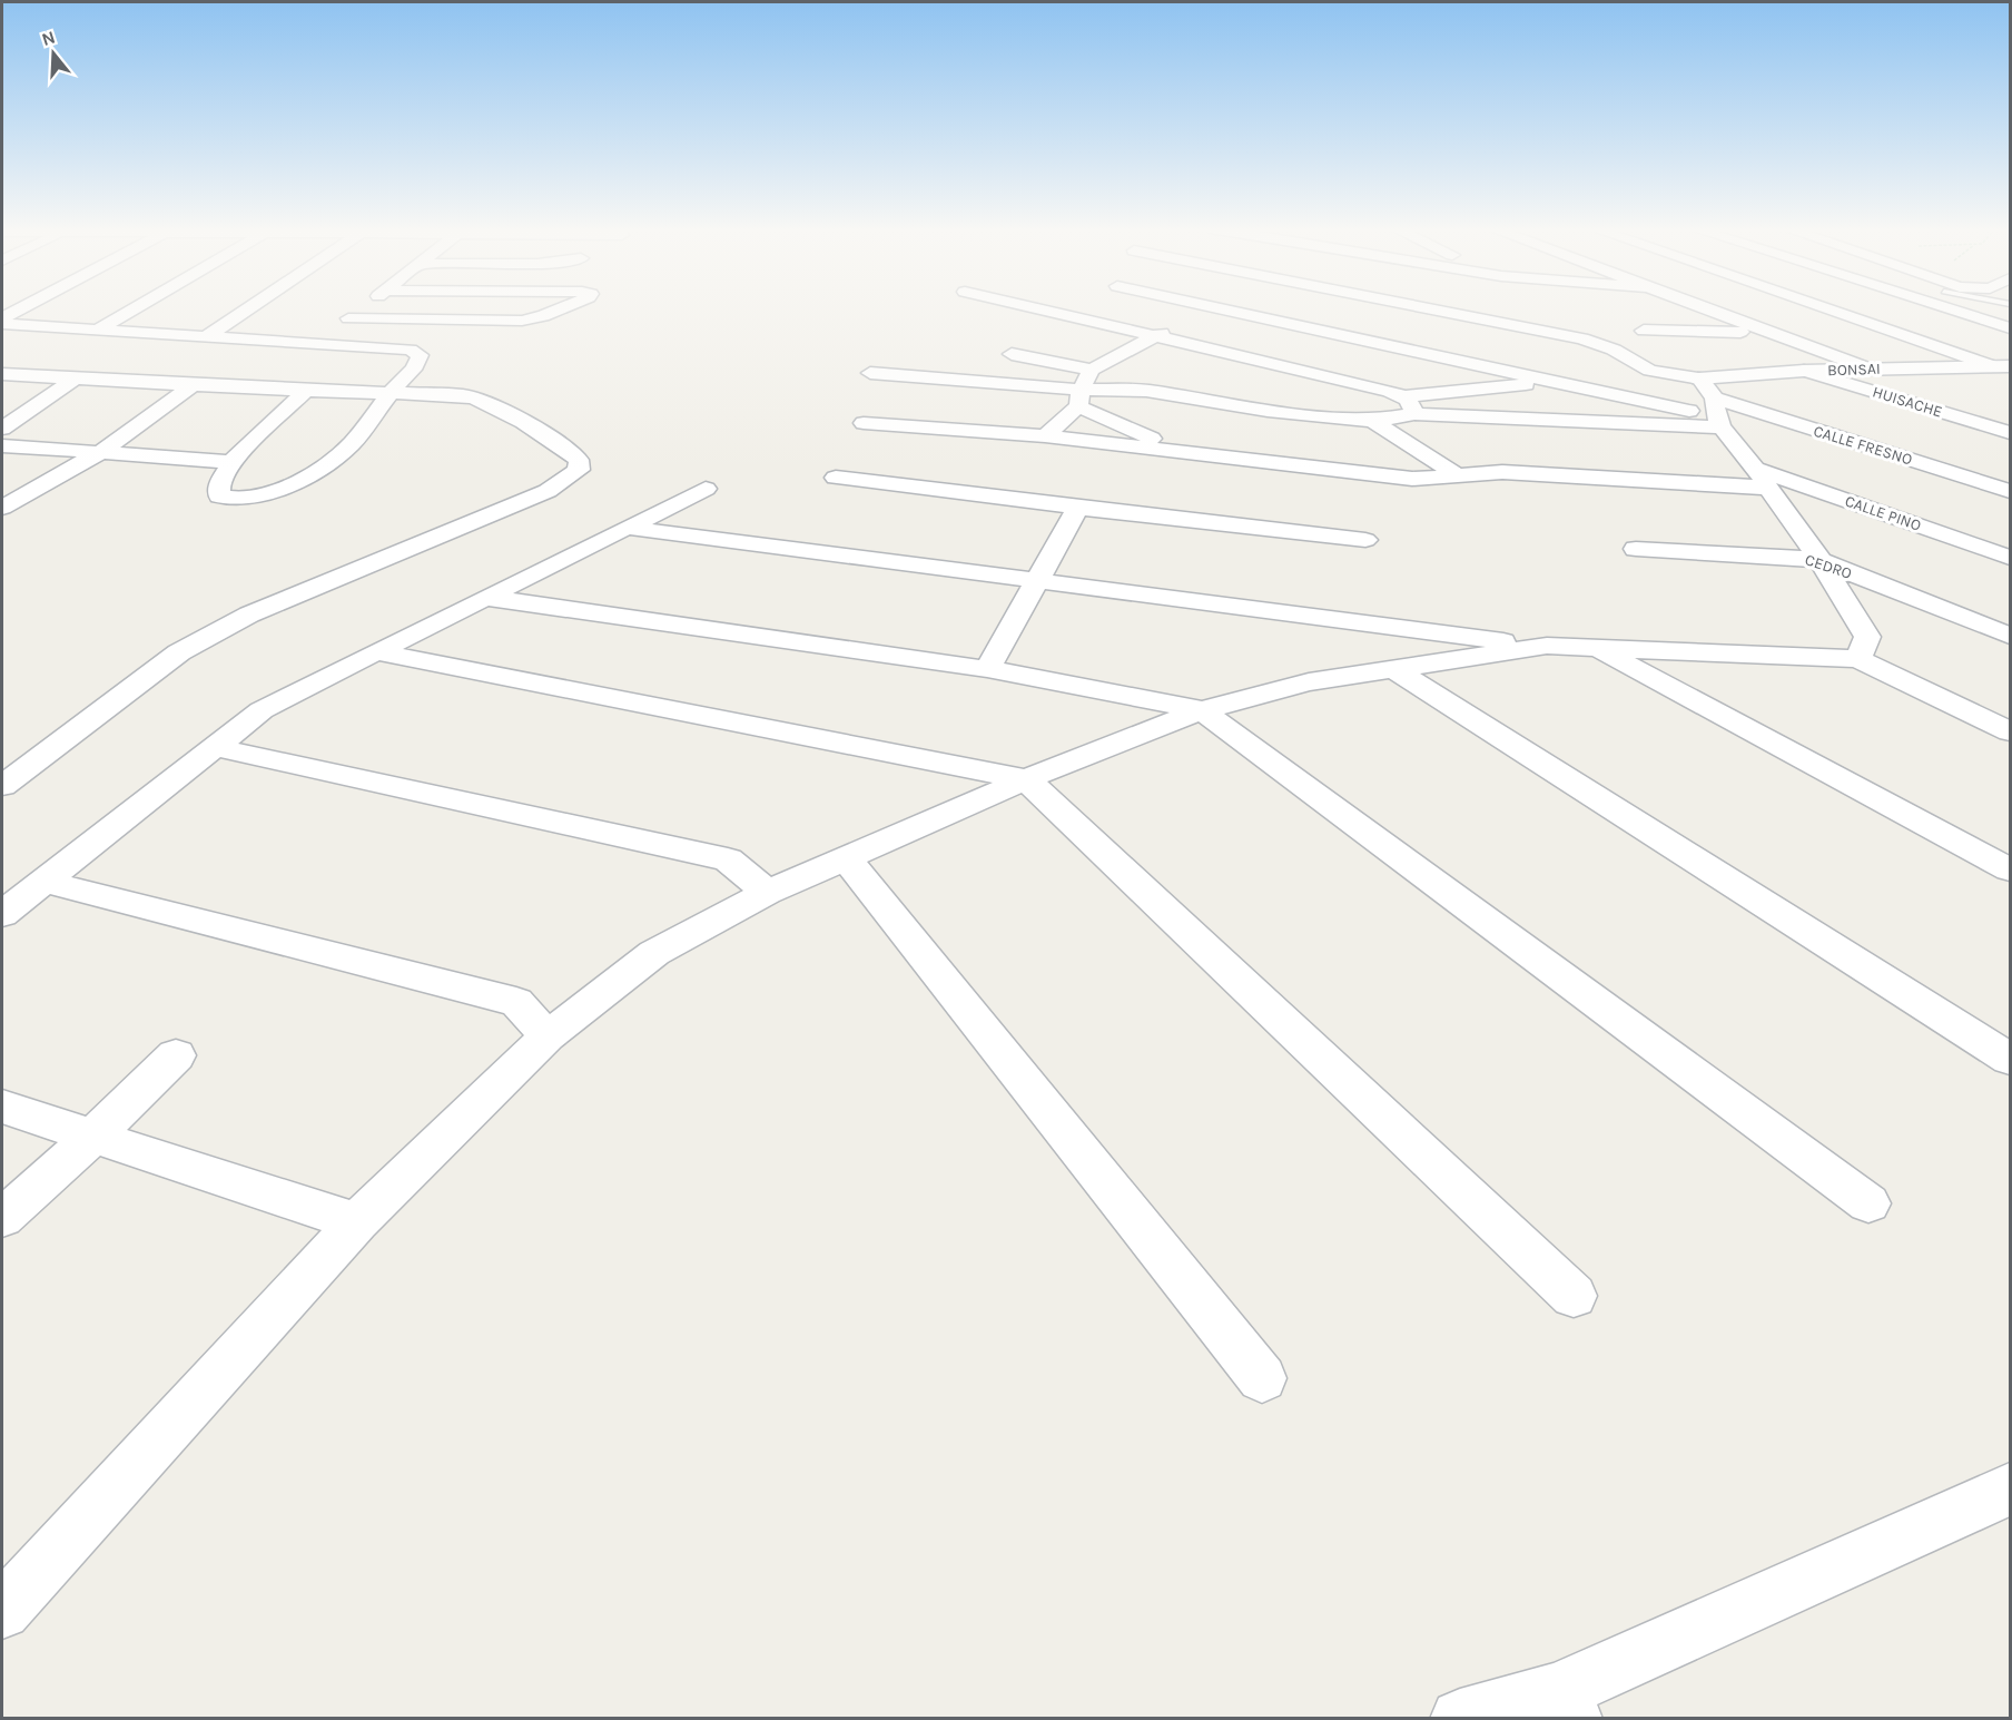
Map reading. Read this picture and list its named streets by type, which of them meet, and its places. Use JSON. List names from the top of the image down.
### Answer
{
  "streets": {
    "street": [
      "BONSAI",
      "HUISACHE",
      "CALLE FRESNO",
      "CALLE PINO",
      "CEDRO"
    ]
  },
  "crossings": [
    ["BONSAI", "HUISACHE"]
  ],
  "north": "top"
}
